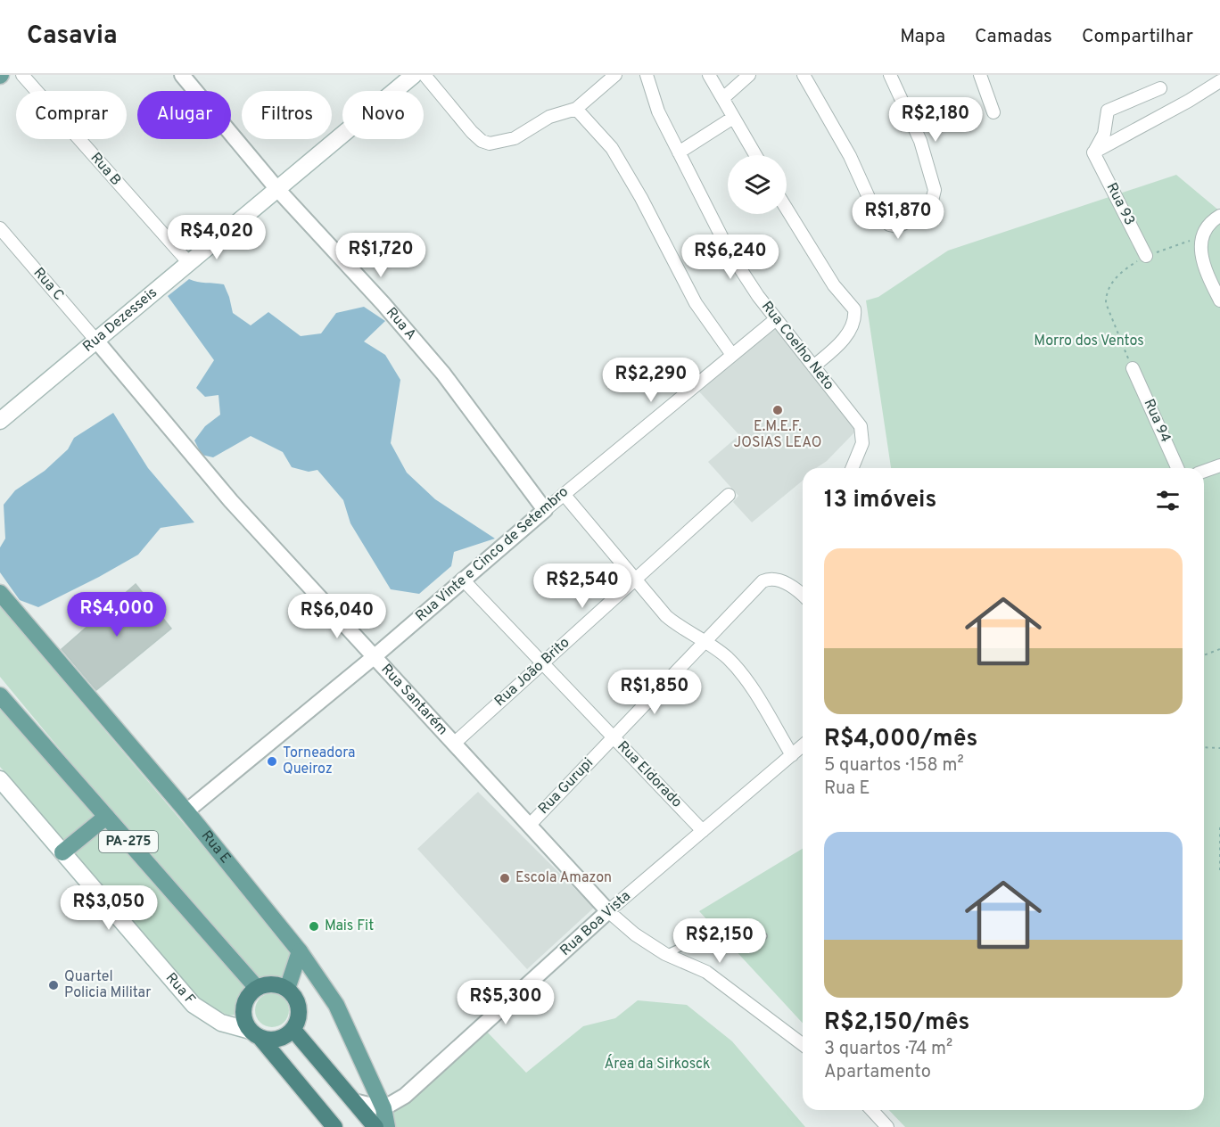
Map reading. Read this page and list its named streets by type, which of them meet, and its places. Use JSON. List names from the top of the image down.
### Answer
{
  "streets": {
    "main road": [
      "Rua Dezesseis",
      "PA-275",
      "Rua E",
      "Rua F"
    ],
    "street": [
      "Rua B",
      "Rua 93",
      "Rua C",
      "Rua A",
      "Rua Coelho Neto",
      "Rua 94",
      "Rua Vinte e Cinco de Setembro",
      "Rua João Brito",
      "Rua Santarém",
      "Rua Eldorado",
      "Rua Gurupi",
      "Rua Boa Vista"
    ]
  },
  "crossings": [
    ["Rua B", "Rua Dezesseis"],
    ["Rua C", "Rua Dezesseis"],
    ["Rua C", "Rua Santarém"],
    ["Rua Dezesseis", "Rua A"],
    ["Rua Dezesseis", "Rua Santarém"],
    ["Rua A", "Rua Vinte e Cinco de Setembro"],
    ["Rua Coelho Neto", "Rua Vinte e Cinco de Setembro"],
    ["Rua Vinte e Cinco de Setembro", "Rua Santarém"],
    ["Rua Vinte e Cinco de Setembro", "Rua Eldorado"],
    ["Rua Vinte e Cinco de Setembro", "Rua E"],
    ["Rua João Brito", "Rua Santarém"],
    ["Rua João Brito", "Rua Eldorado"],
    ["Rua Santarém", "Rua Gurupi"],
    ["Rua Santarém", "Rua Boa Vista"],
    ["Rua Eldorado", "Rua Gurupi"],
    ["Rua Eldorado", "Rua Boa Vista"],
    ["PA-275", "Rua F"],
    ["Rua E", "Rua Boa Vista"]
  ],
  "parks": ["Morro dos Ventos", "Área da Sirkosck"],
  "places": [
    "E.M.E.F. JOSIAS LEAO",
    "Torneadora Queiroz",
    "Escola Amazon",
    "Mais Fit",
    "Quartel Policia Militar"
  ],
  "page": {
    "header": "Casavia",
    "nav": ["Mapa", "Camadas", "Compartilhar"],
    "chip": [
      "Comprar",
      "Alugar",
      "Filtros",
      "Novo"
    ],
    "price": [
      "R$2,180",
      "R$1,870",
      "R$4,020",
      "R$1,720",
      "R$6,240",
      "R$2,290",
      "R$2,540",
      "R$4,000",
      "R$6,040",
      "R$1,850",
      "R$3,050",
      "R$2,150",
      "R$5,300"
    ],
    "heading": "13 imóveis",
    "list": [
      {
        "name": "R$4,000/mês",
        "note": "5 quartos · 158 m² · Rua E"
      },
      {
        "name": "R$2,150/mês",
        "note": "3 quartos · 74 m² · Apartamento"
      }
    ]
  }
}
